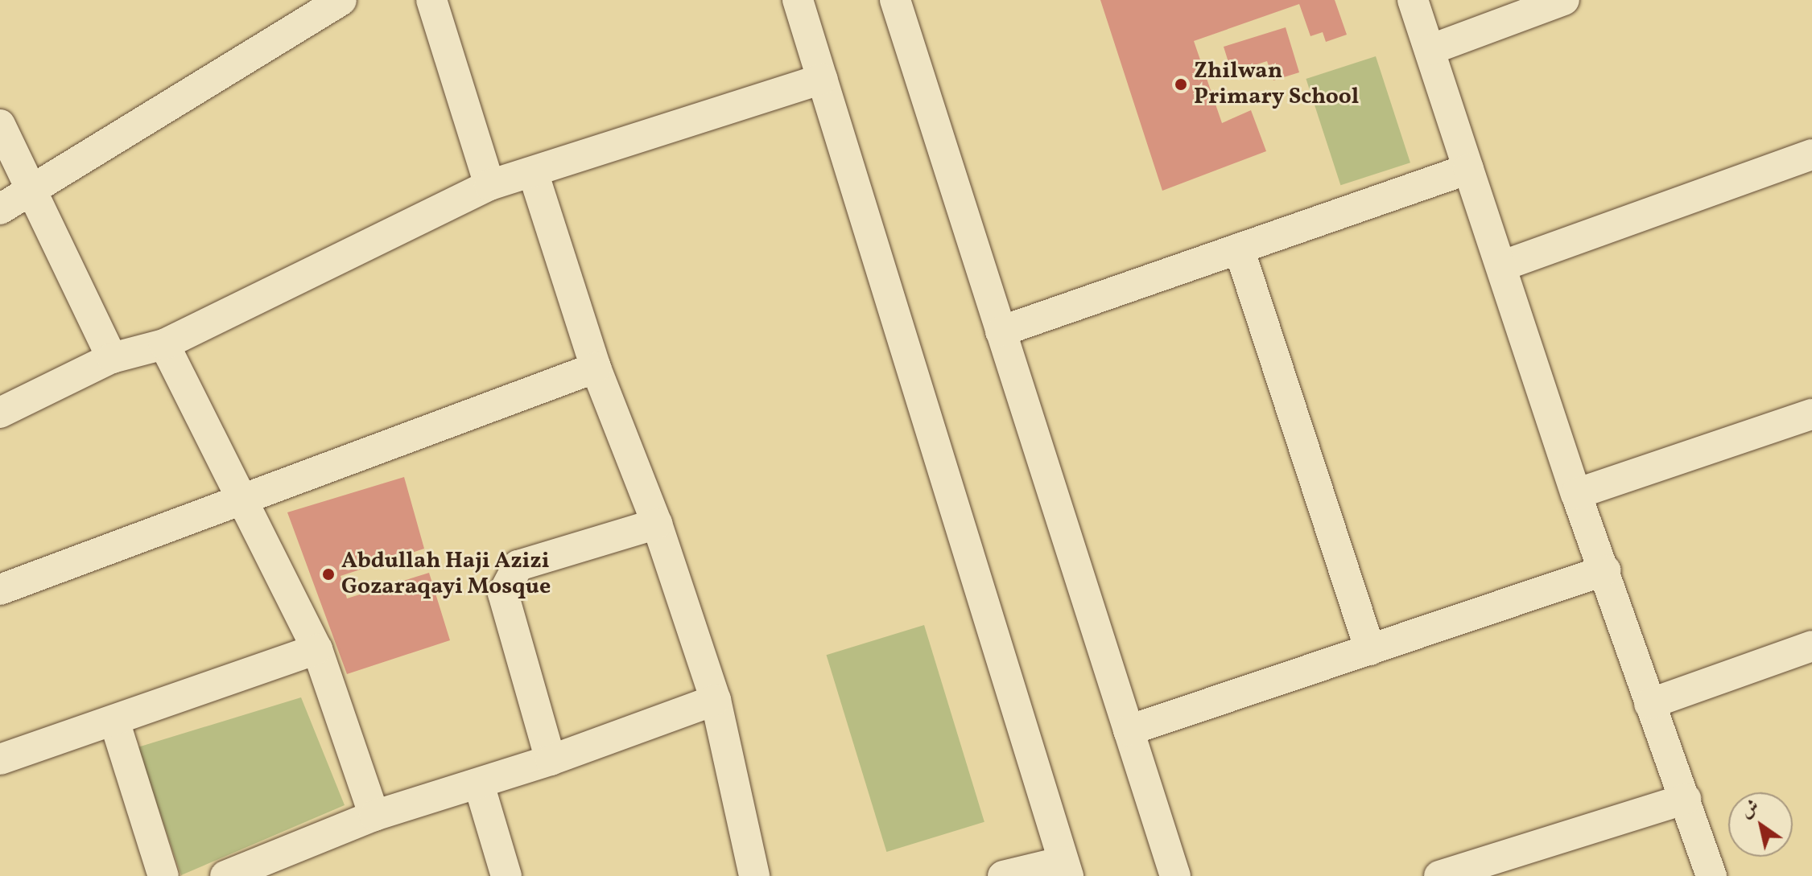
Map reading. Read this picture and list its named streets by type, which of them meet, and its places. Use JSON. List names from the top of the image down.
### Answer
{
  "places": ["Zhilwan Primary School", "Abdullah Haji Azizi Gozaraqayi Mosque"],
  "north": "top left"
}
